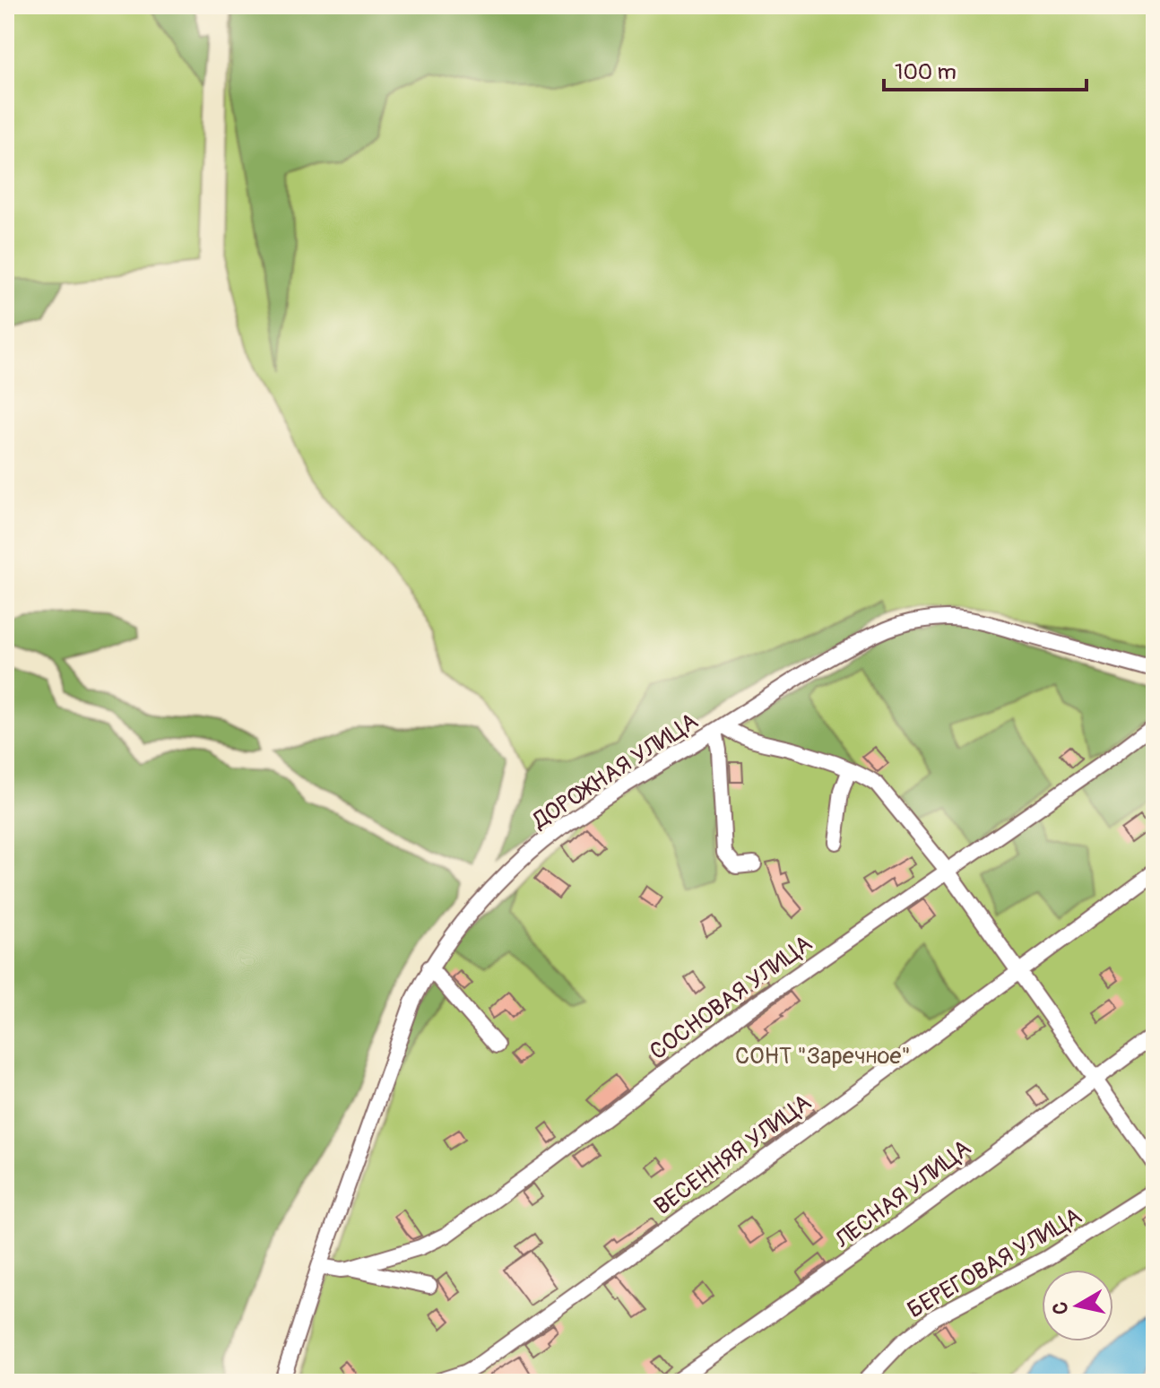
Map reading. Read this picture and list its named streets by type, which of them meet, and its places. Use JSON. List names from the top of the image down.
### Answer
{
  "streets": {
    "street": [
      "ДОРОЖНАЯ УЛИЦА",
      "СОСНОВАЯ УЛИЦА",
      "ВЕСЕННЯЯ УЛИЦА",
      "ЛЕСНАЯ УЛИЦА",
      "БЕРЕГОВАЯ УЛИЦА"
    ]
  },
  "crossings": [
    ["ДОРОЖНАЯ УЛИЦА", "СОСНОВАЯ УЛИЦА"]
  ],
  "parks": ["СОНТ \"Заречное\""],
  "scale_bar": "100 m",
  "north": "left"
}
